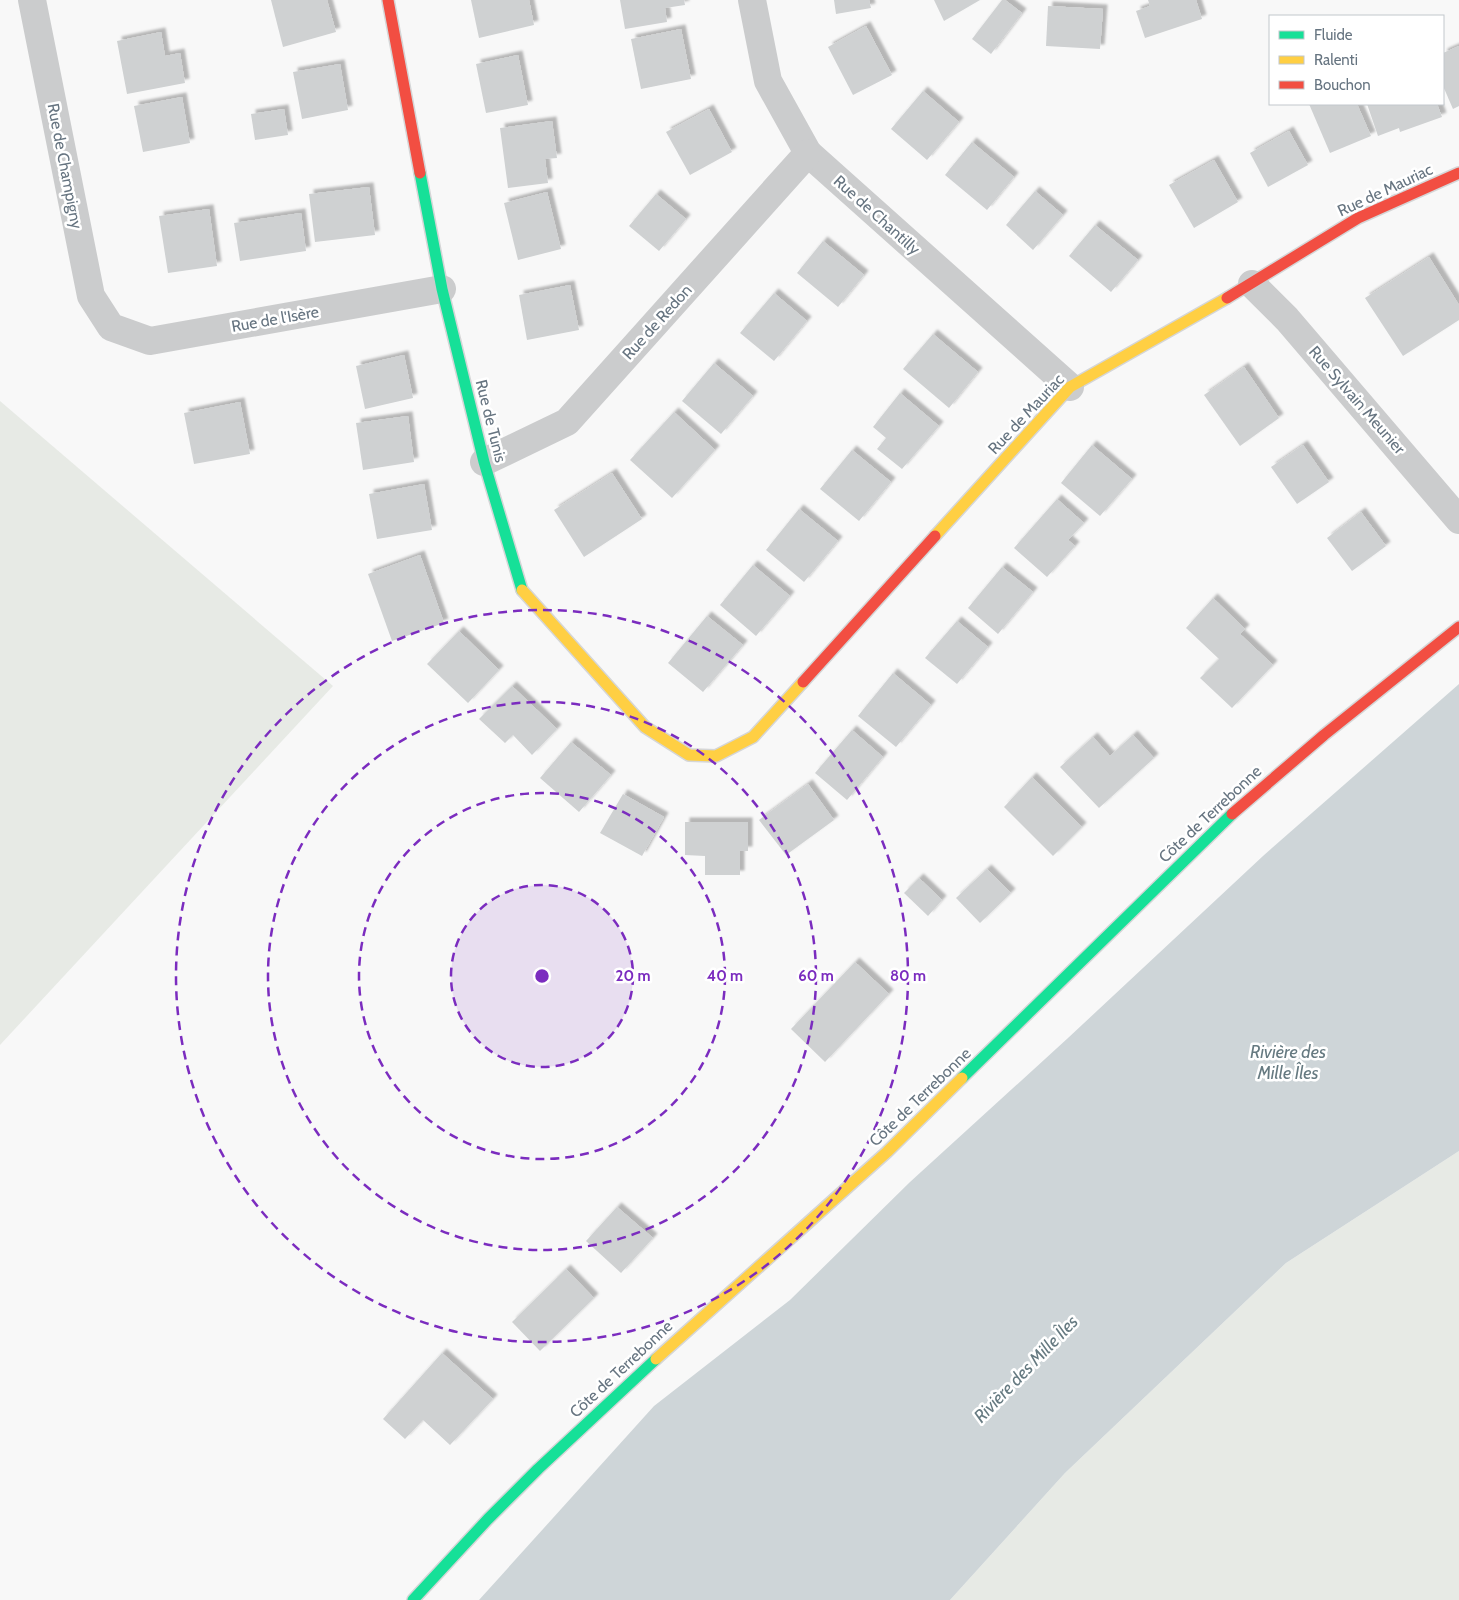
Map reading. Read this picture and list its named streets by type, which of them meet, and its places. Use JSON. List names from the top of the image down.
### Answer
{
  "streets": {
    "street": [
      "Rue de Champigny",
      "Rue de Mauriac",
      "Rue de Chantilly",
      "Rue de l'Isère",
      "Rue de Redon",
      "Rue Sylvain Meunier",
      "Rue de Tunis",
      "Côte de Terrebonne"
    ]
  },
  "crossings": [
    ["Rue de Champigny", "Rue de l'Isère"],
    ["Rue de Mauriac", "Rue de Chantilly"],
    ["Rue de Mauriac", "Rue Sylvain Meunier"],
    ["Rue de Mauriac", "Rue de Tunis"],
    ["Rue de Chantilly", "Rue de Redon"],
    ["Rue de l'Isère", "Rue de Tunis"],
    ["Rue de Redon", "Rue de Tunis"]
  ],
  "water": ["Rivière des Mille Îles"],
  "legend": ["Fluide", "Ralenti", "Bouchon"],
  "rings": [
    "20 m",
    "40 m",
    "60 m",
    "80 m"
  ]
}
